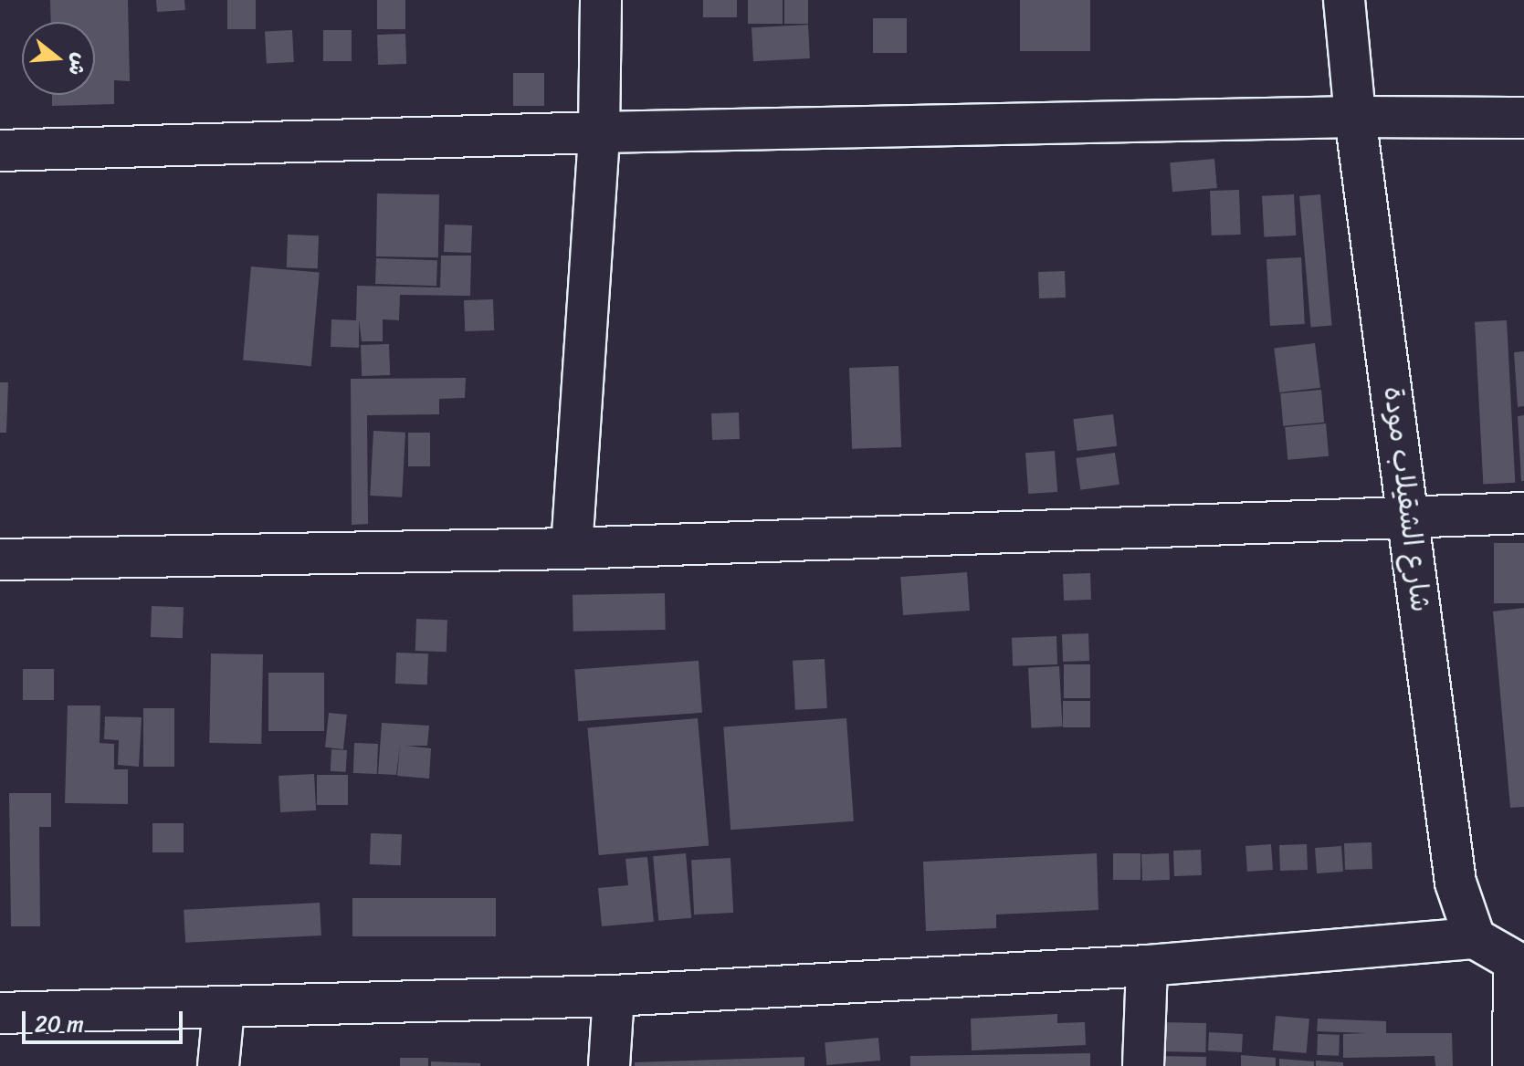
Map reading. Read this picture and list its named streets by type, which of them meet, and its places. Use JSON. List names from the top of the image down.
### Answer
{
  "streets": {
    "street": ["شارع الشقيلاب مودة"]
  },
  "scale_bar": "20 m",
  "north": "right"
}
